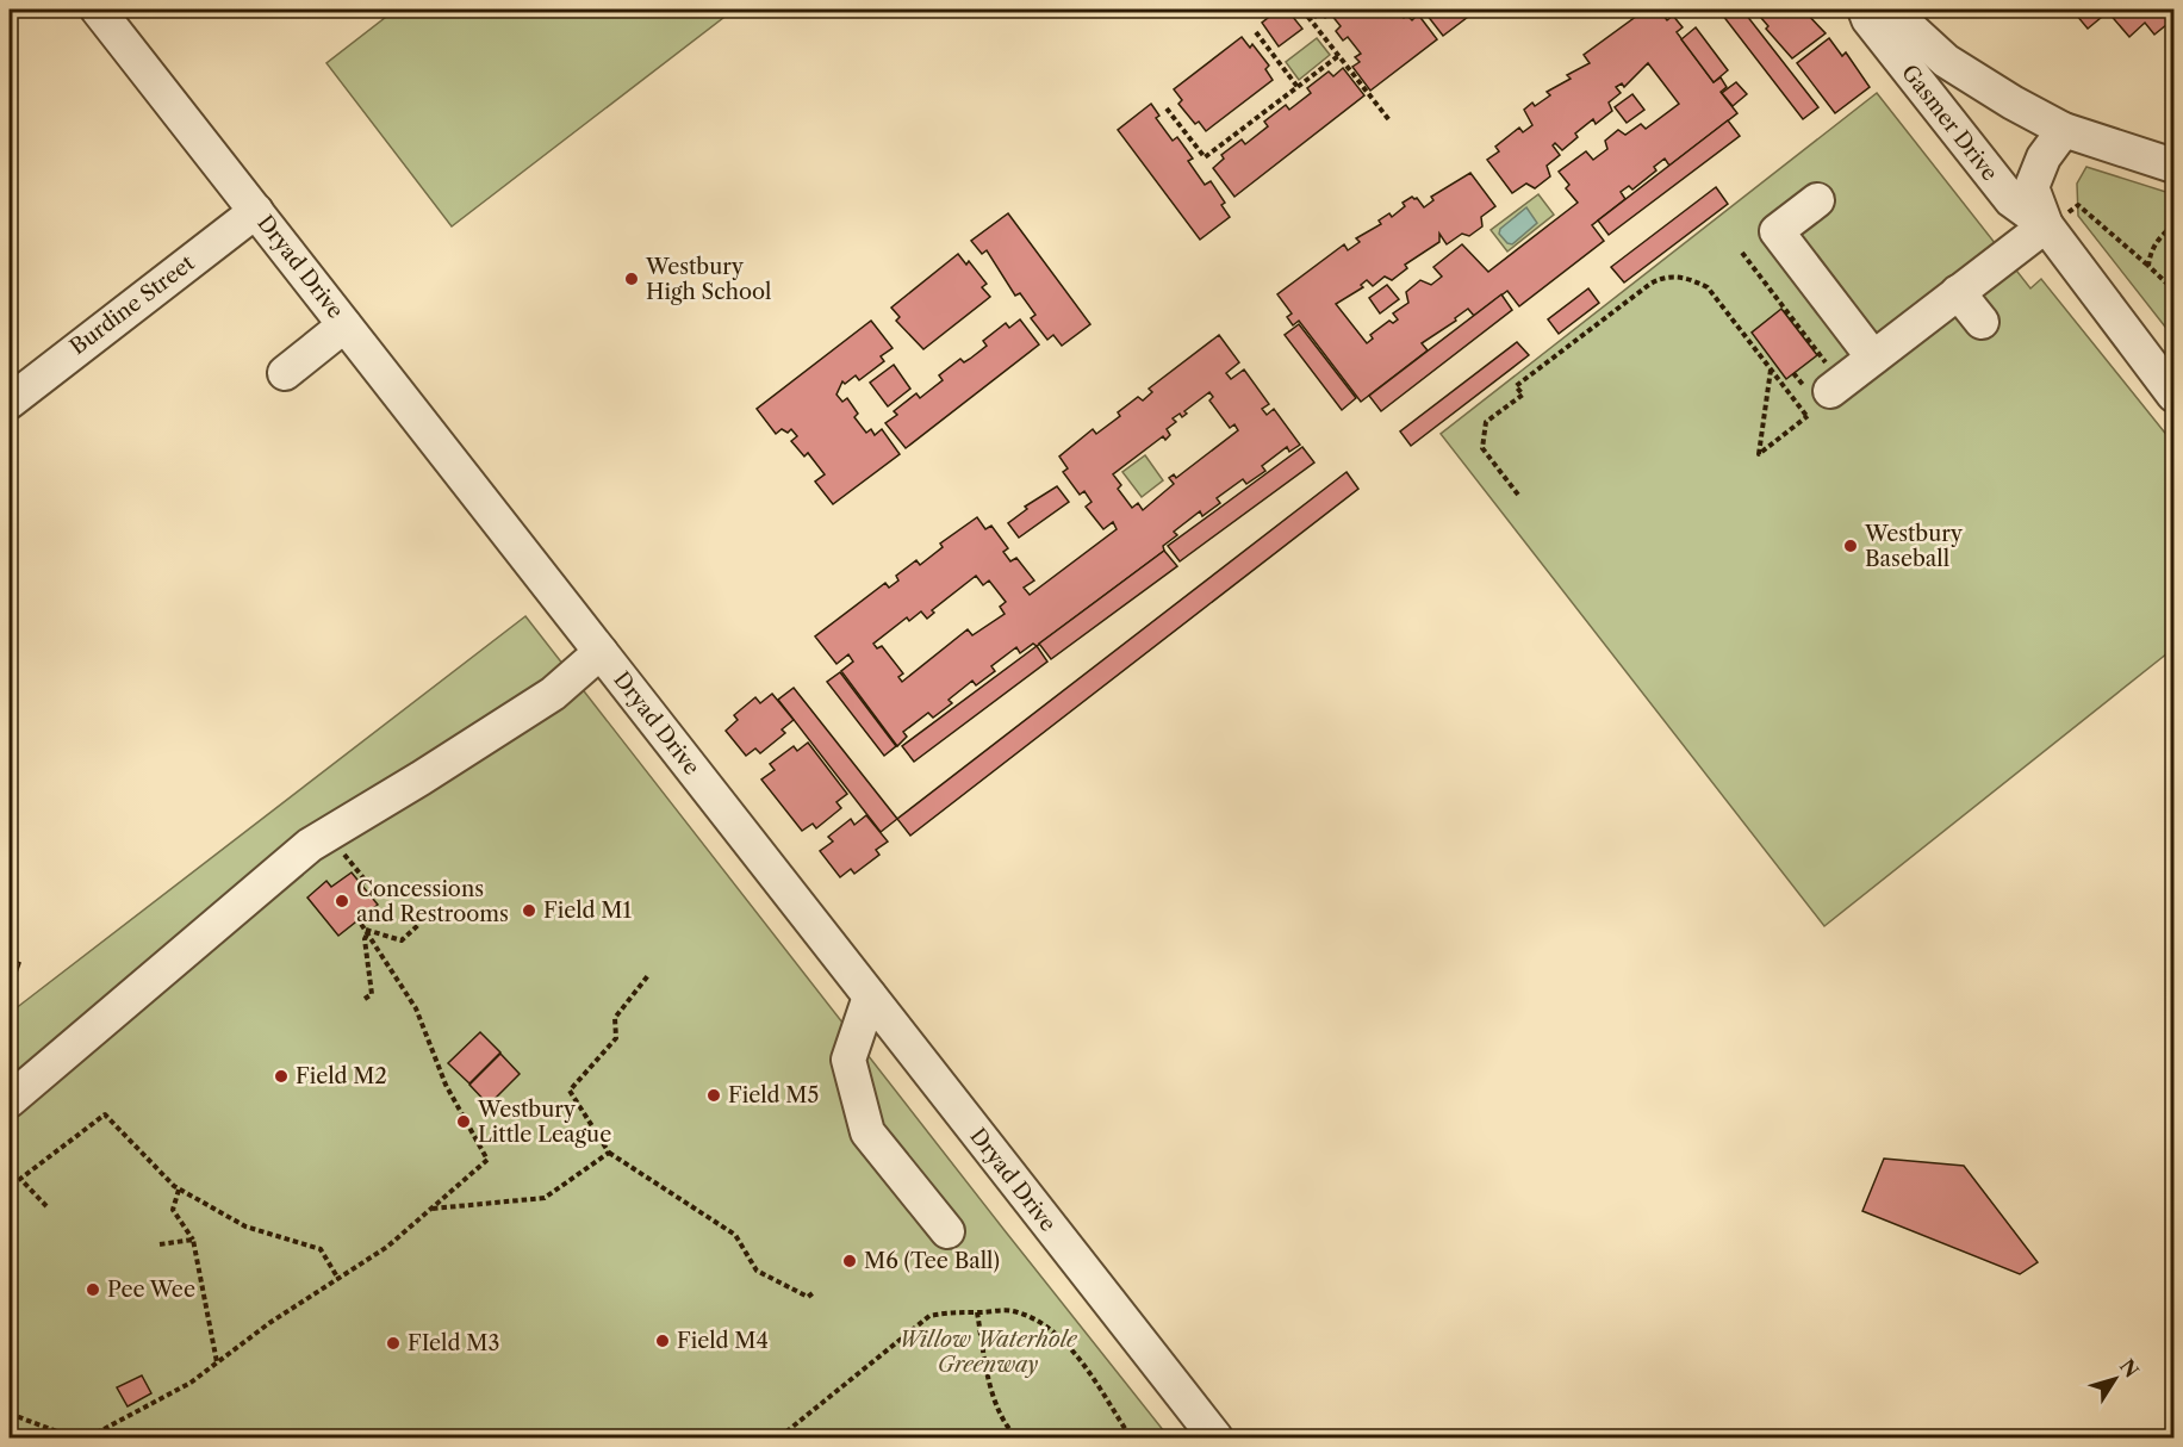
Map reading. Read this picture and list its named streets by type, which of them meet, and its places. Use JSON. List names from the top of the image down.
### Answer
{
  "streets": {
    "street": ["Gasmer Drive", "Dryad Drive", "Burdine Street"]
  },
  "crossings": [
    ["Dryad Drive", "Burdine Street"]
  ],
  "parks": ["Willow Waterhole Greenway"],
  "places": [
    "Westbury High School",
    "Westbury Baseball",
    "Concessions and Restrooms",
    "Field M1",
    "Field M2",
    "Field M5",
    "Westbury Little League",
    "M6 (Tee Ball)",
    "Pee Wee",
    "Field M4",
    "FIeld M3"
  ],
  "north": "top right"
}
